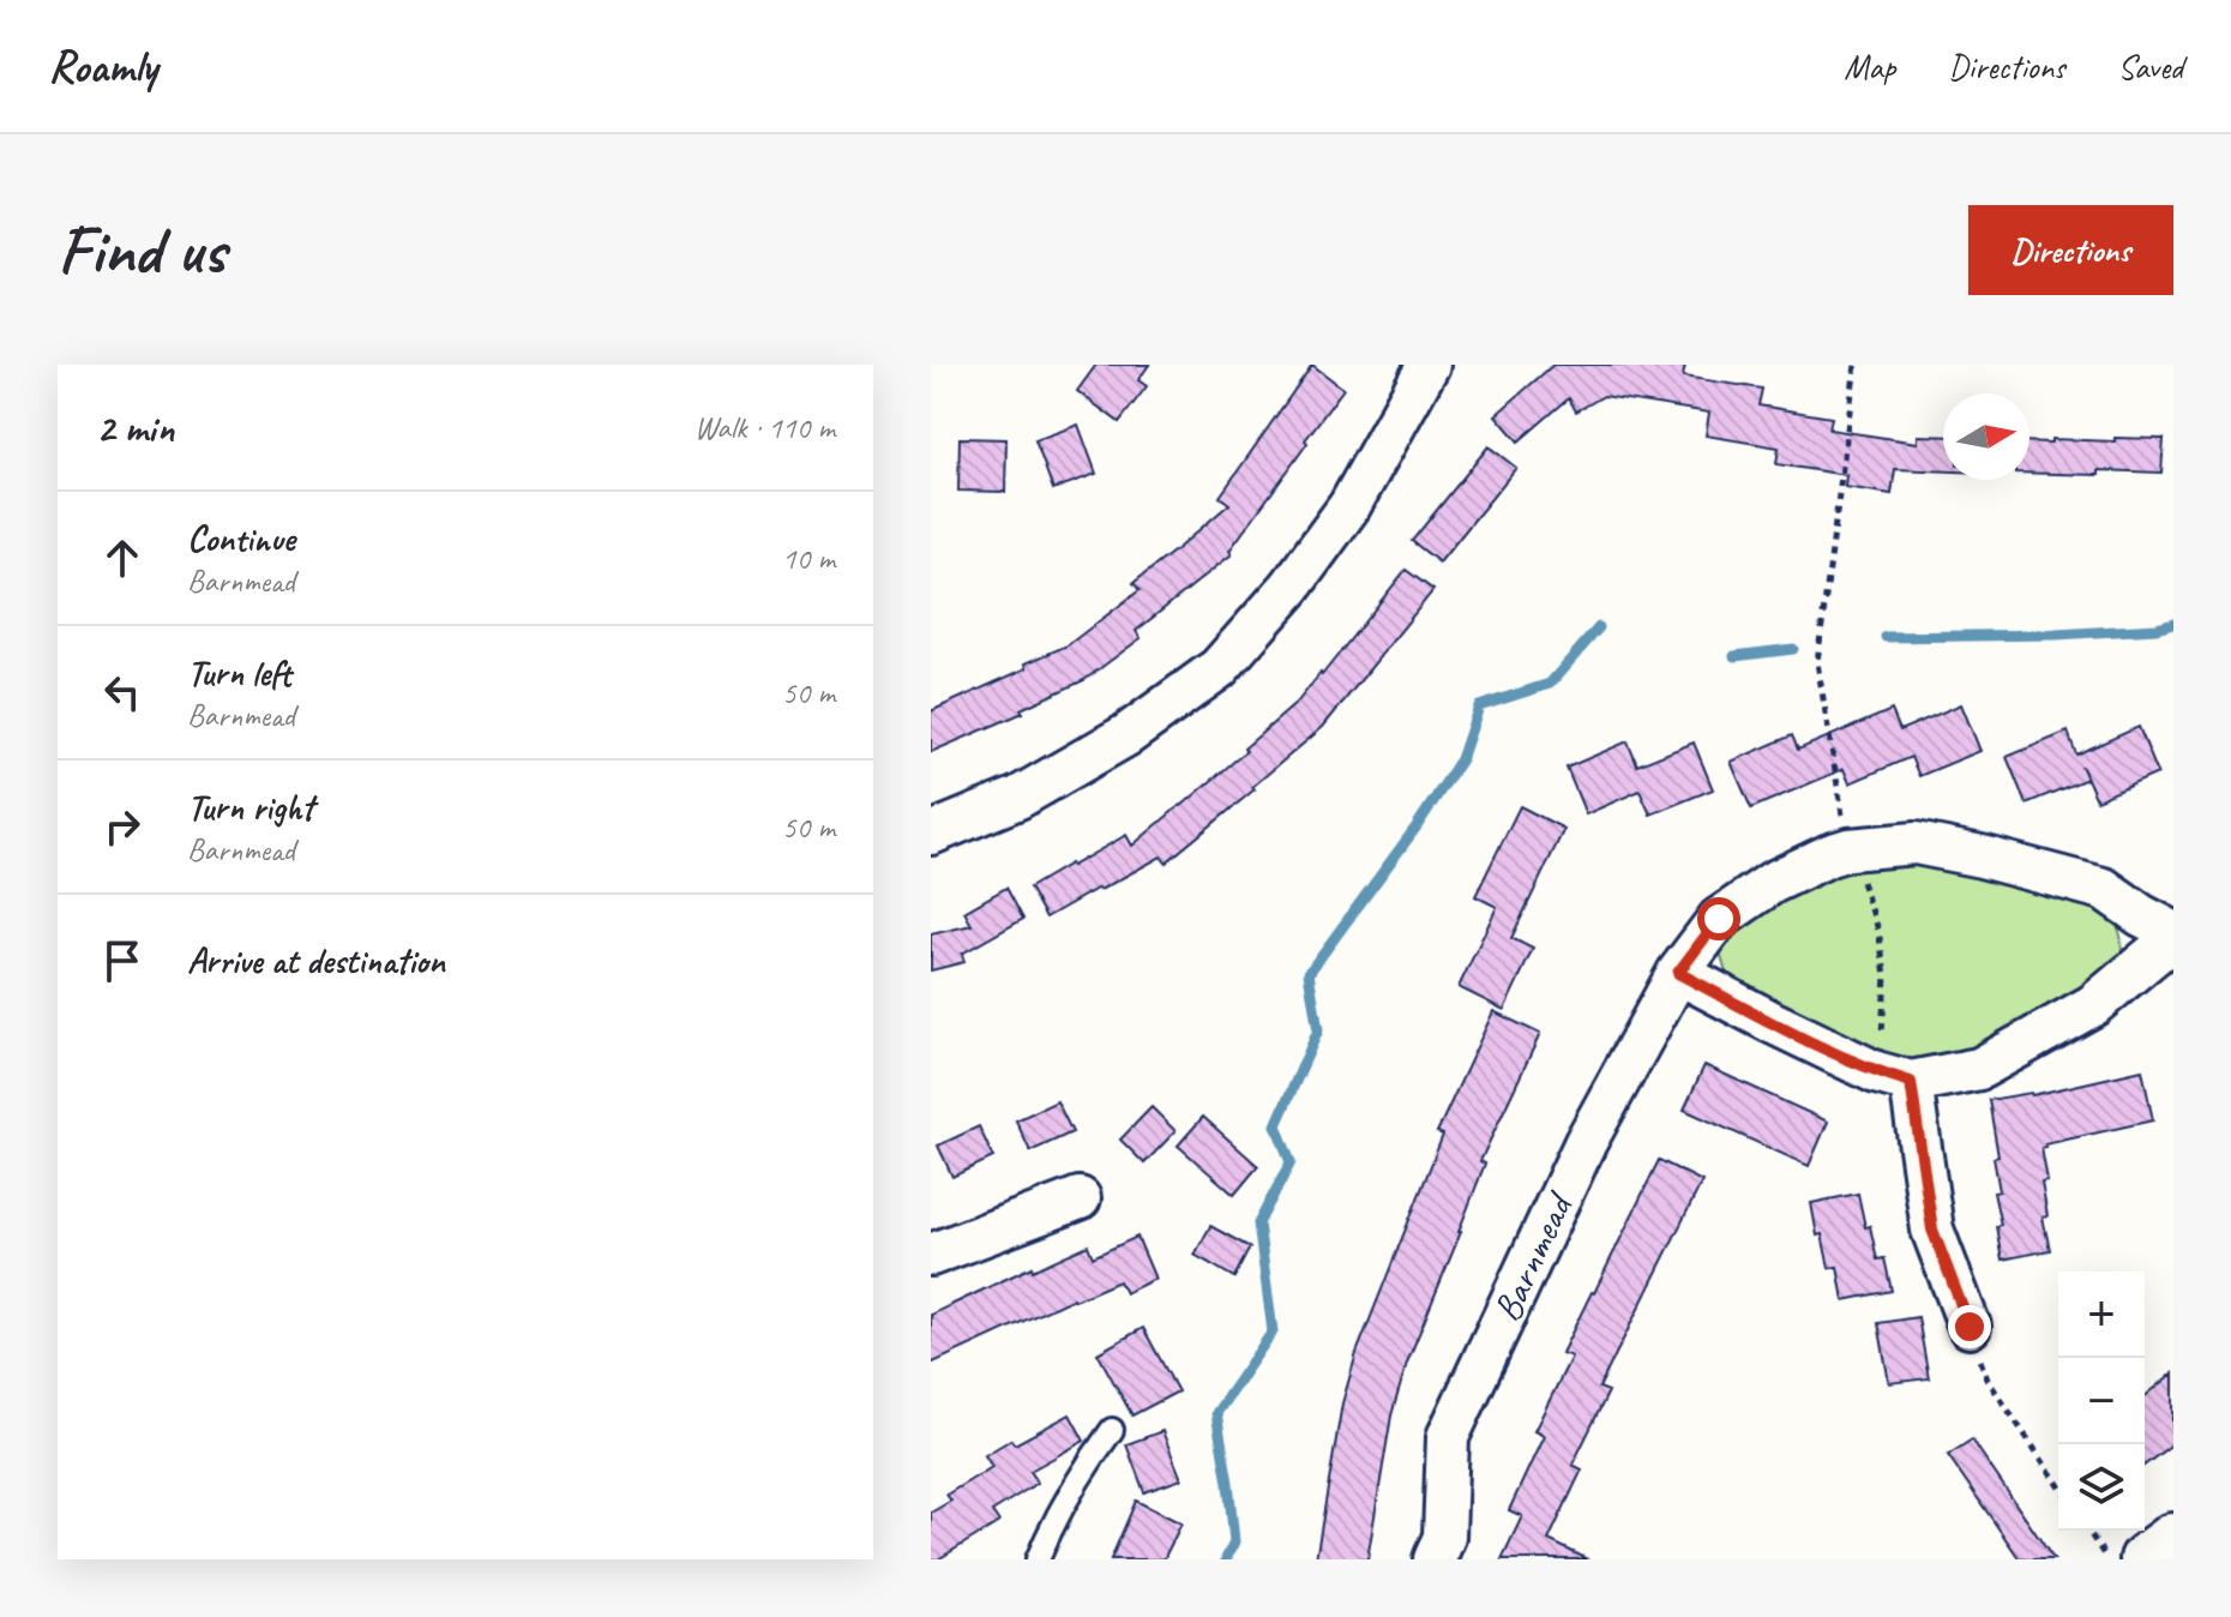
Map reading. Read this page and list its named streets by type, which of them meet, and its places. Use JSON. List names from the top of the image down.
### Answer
{
  "streets": {
    "street": ["Barnmead"]
  },
  "north": "right",
  "page": {
    "header": "Roamly",
    "nav": ["Map", "Directions", "Saved"],
    "buttons": "Directions",
    "title": "Find us",
    "heading": ["2 min", "Walk · 110 m"],
    "list": [
      ["Continue", "Barnmead", "10 m"],
      ["Turn left", "Barnmead", "50 m"],
      ["Turn right", "Barnmead", "50 m"],
      "Arrive at destination"
    ],
    "map_buttons": ["+", "−"]
  }
}
